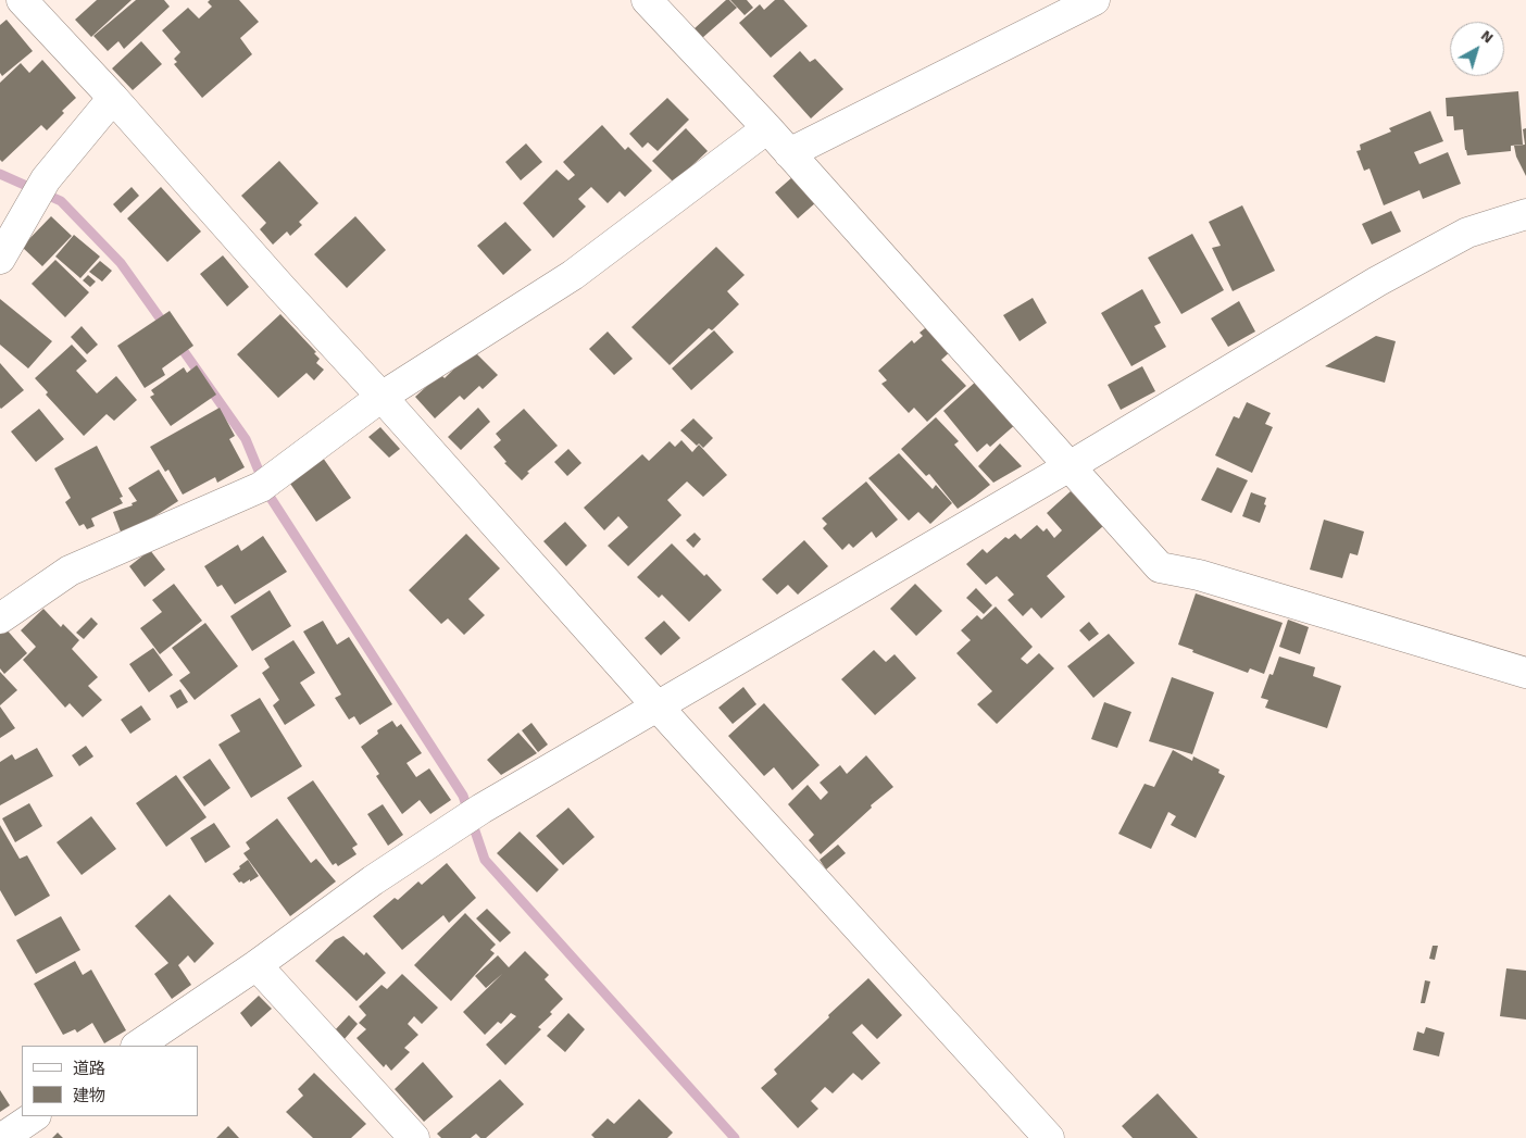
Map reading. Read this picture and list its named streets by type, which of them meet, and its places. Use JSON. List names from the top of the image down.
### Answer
{
  "legend": ["道路", "建物"],
  "north": "top right"
}
